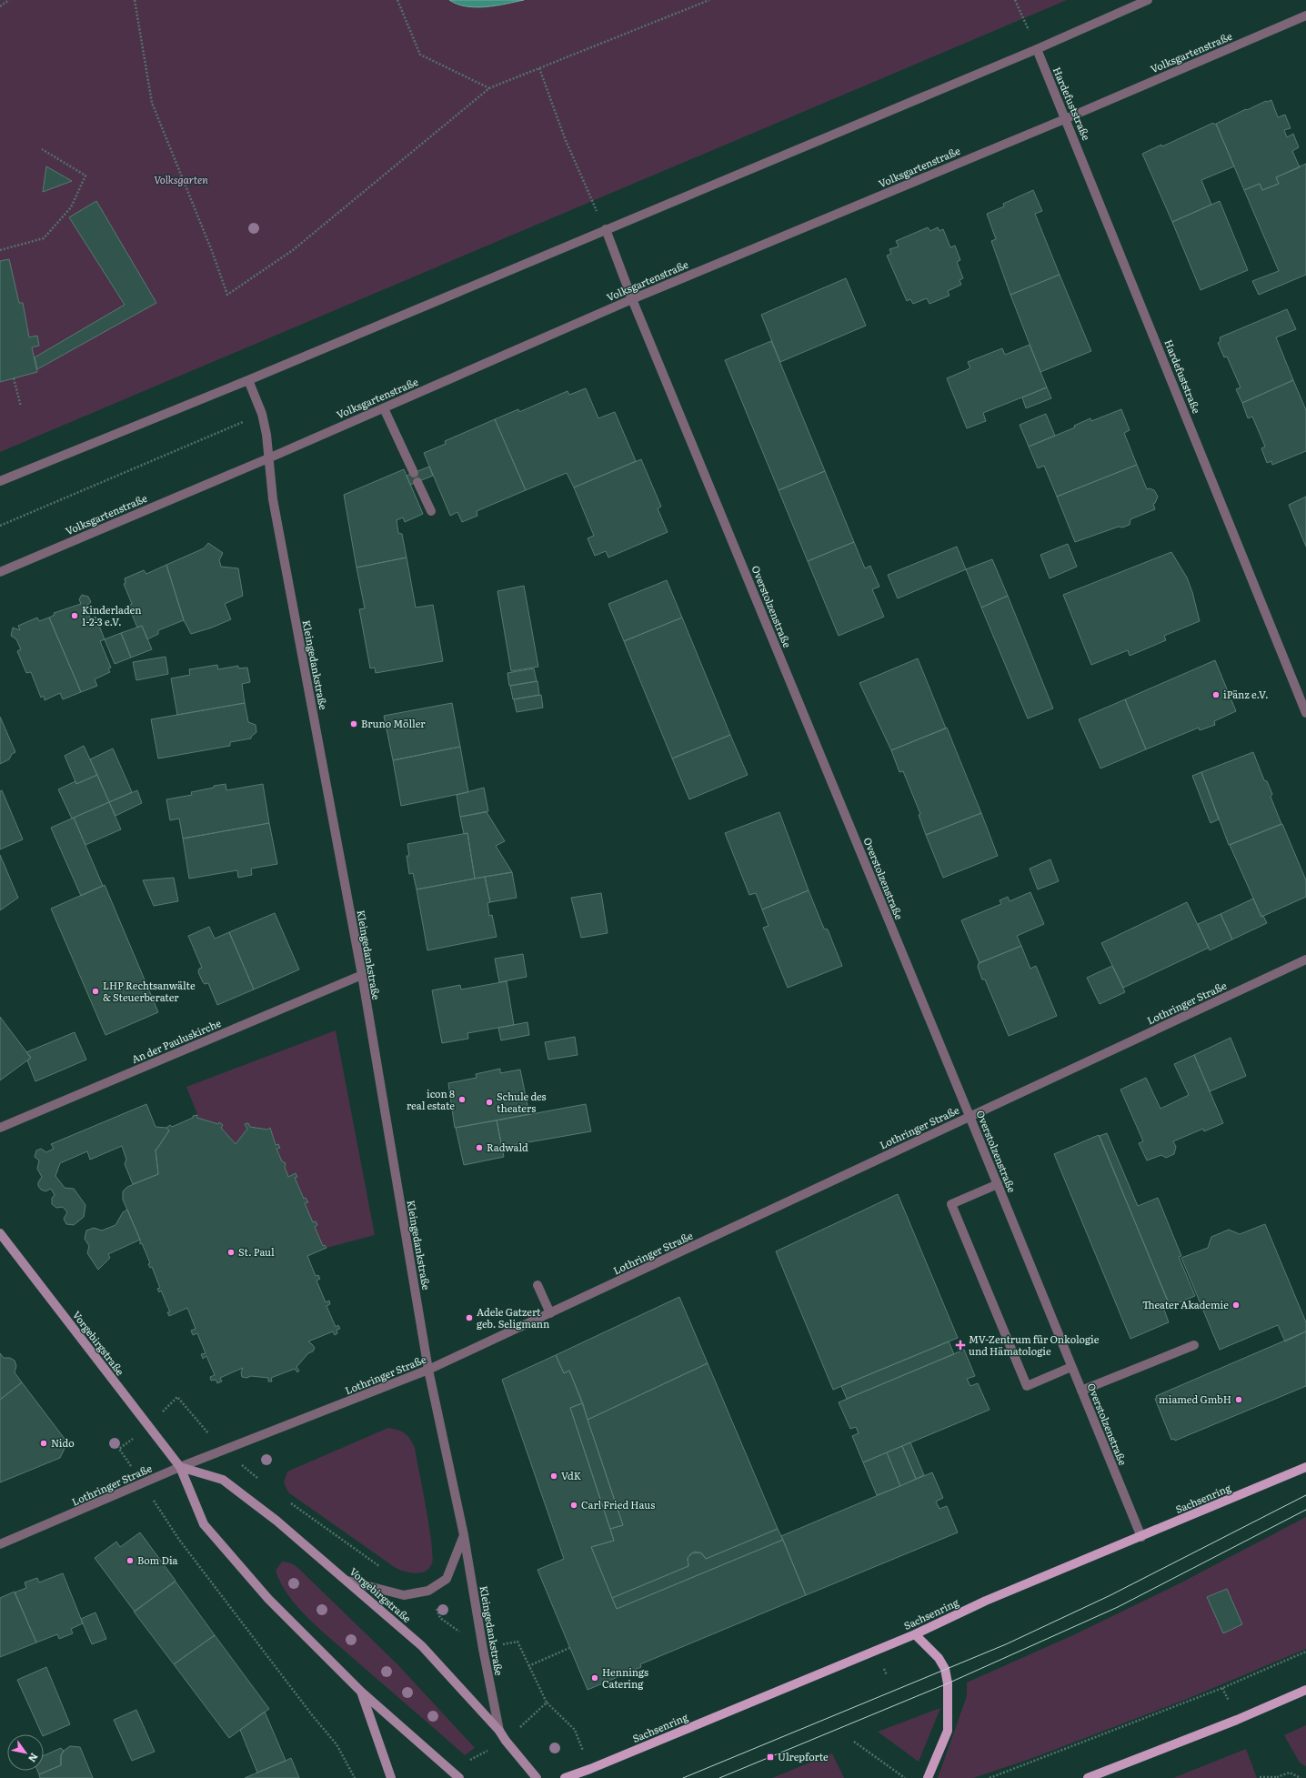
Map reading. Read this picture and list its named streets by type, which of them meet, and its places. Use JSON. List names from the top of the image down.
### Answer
{
  "streets": {
    "main road": ["Vorgebirgstraße", "Sachsenring"],
    "street": [
      "Volksgartenstraße",
      "Hardefuststraße",
      "Overstolzenstraße",
      "Kleingedankstraße",
      "Lothringer Straße",
      "An der Pauluskirche"
    ]
  },
  "crossings": [
    ["Volksgartenstraße", "Hardefuststraße"],
    ["Volksgartenstraße", "Overstolzenstraße"],
    ["Volksgartenstraße", "Kleingedankstraße"],
    ["Overstolzenstraße", "Lothringer Straße"],
    ["Overstolzenstraße", "Sachsenring"],
    ["Kleingedankstraße", "Lothringer Straße"],
    ["Kleingedankstraße", "An der Pauluskirche"],
    ["Kleingedankstraße", "Vorgebirgstraße"],
    ["Lothringer Straße", "Vorgebirgstraße"]
  ],
  "parks": ["Volksgarten"],
  "places": {
    "other": [
      "Kinderladen 1-2-3 e.V.",
      "iPänz e.V.",
      "Bruno Möller",
      "LHP Rechtsanwälte & Steuerberater",
      "icon 8 real estate",
      "Schule des theaters",
      "Radwald",
      "St. Paul",
      "Theater Akademie",
      "Adele Gatzert geb. Seligmann",
      "miamed GmbH",
      "Nido",
      "VdK",
      "Carl Fried Haus",
      "Bom Dia",
      "Hennings Catering"
    ],
    "health": ["MV-Zentrum für Onkologie und Hämatologie"],
    "transit": ["Ulrepforte"]
  },
  "north": "bottom right"
}
